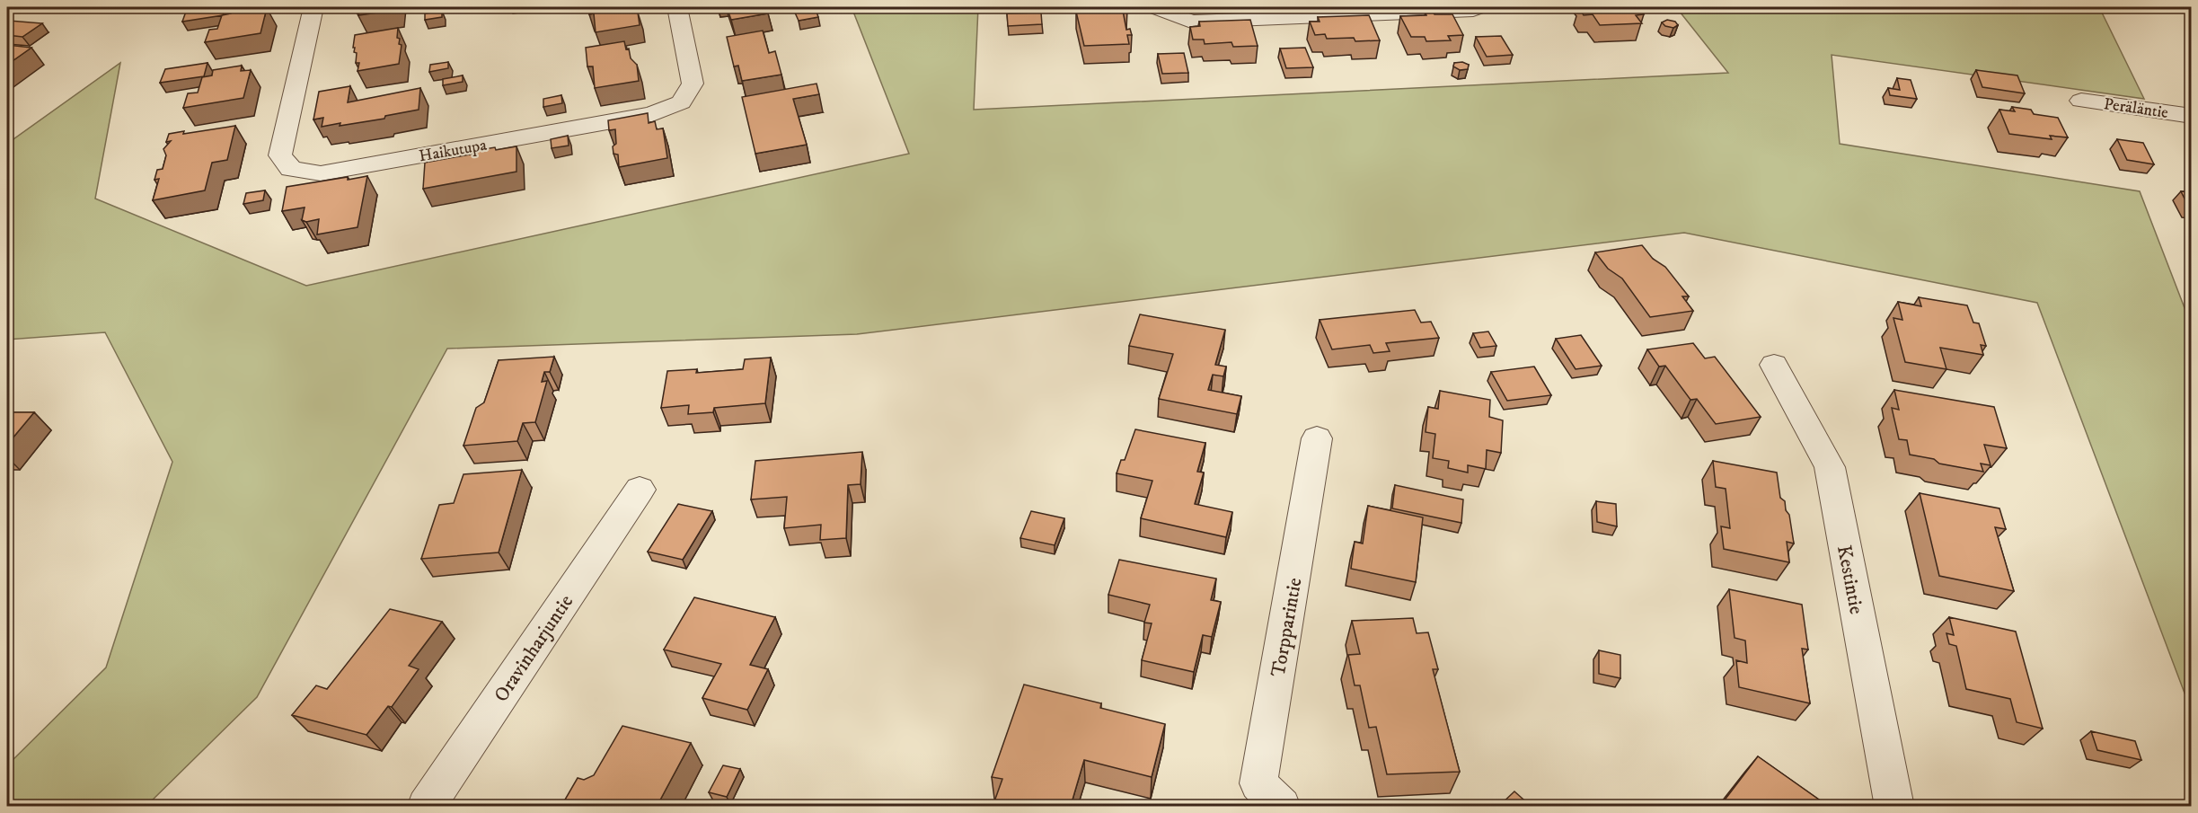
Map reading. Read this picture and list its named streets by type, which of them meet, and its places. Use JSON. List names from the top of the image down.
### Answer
{
  "streets": {
    "street": [
      "Peräläntie",
      "Haikutupa",
      "Kestintie",
      "Torpparintie",
      "Oravinharjuntie"
    ]
  }
}
